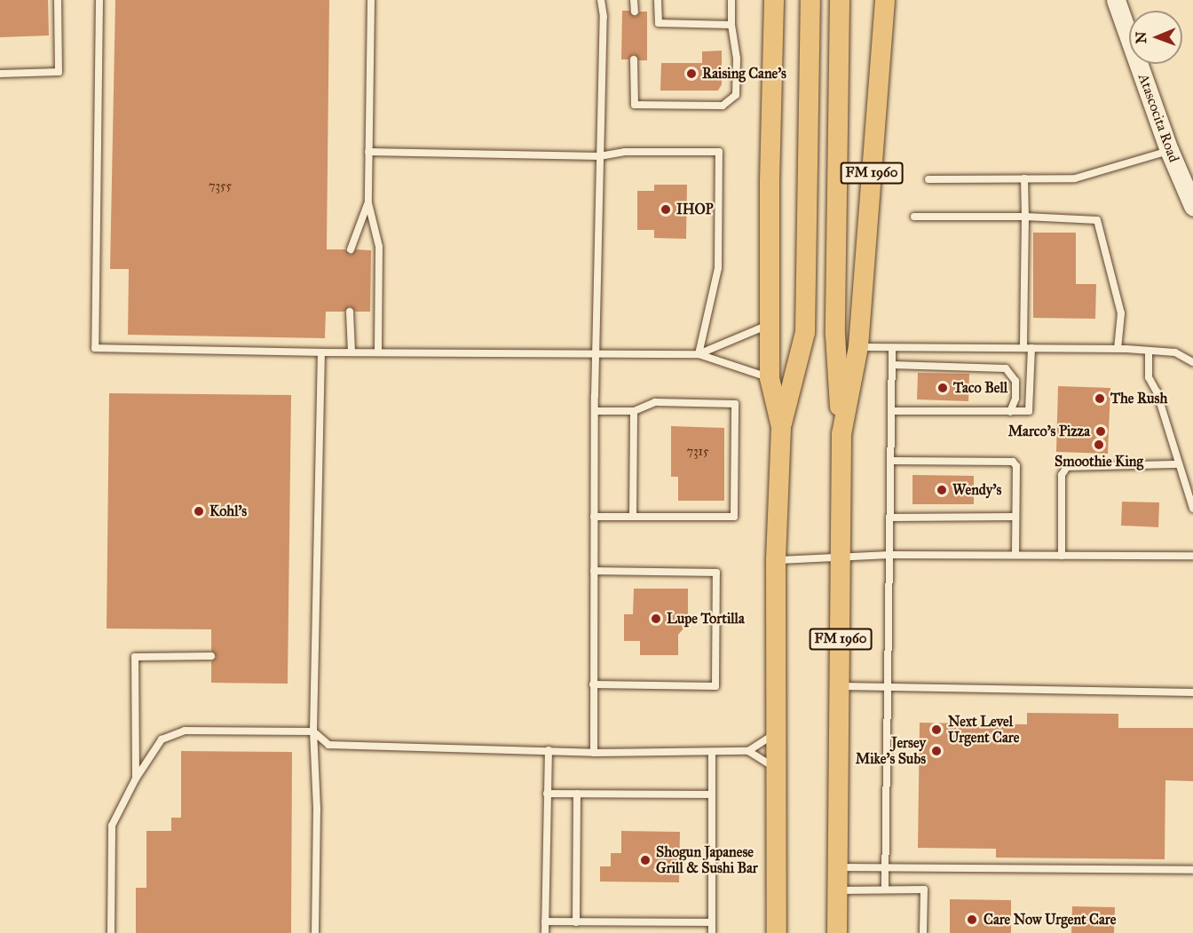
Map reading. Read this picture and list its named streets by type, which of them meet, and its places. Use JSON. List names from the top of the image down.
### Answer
{
  "streets": {
    "main road": ["Atascocita Road", "FM 1960"]
  },
  "places": [
    "Raising Cane's",
    "IHOP",
    "Taco Bell",
    "The Rush",
    "Marco's Pizza",
    "Smoothie King",
    "Wendy's",
    "Kohl's",
    "Lupe Tortilla",
    "Next Level Urgent Care",
    "Jersey Mike's Subs",
    "Shogun Japanese Grill & Sushi Bar",
    "Care Now Urgent Care"
  ],
  "house_numbers": ["7355", "7315"],
  "north": "left"
}
